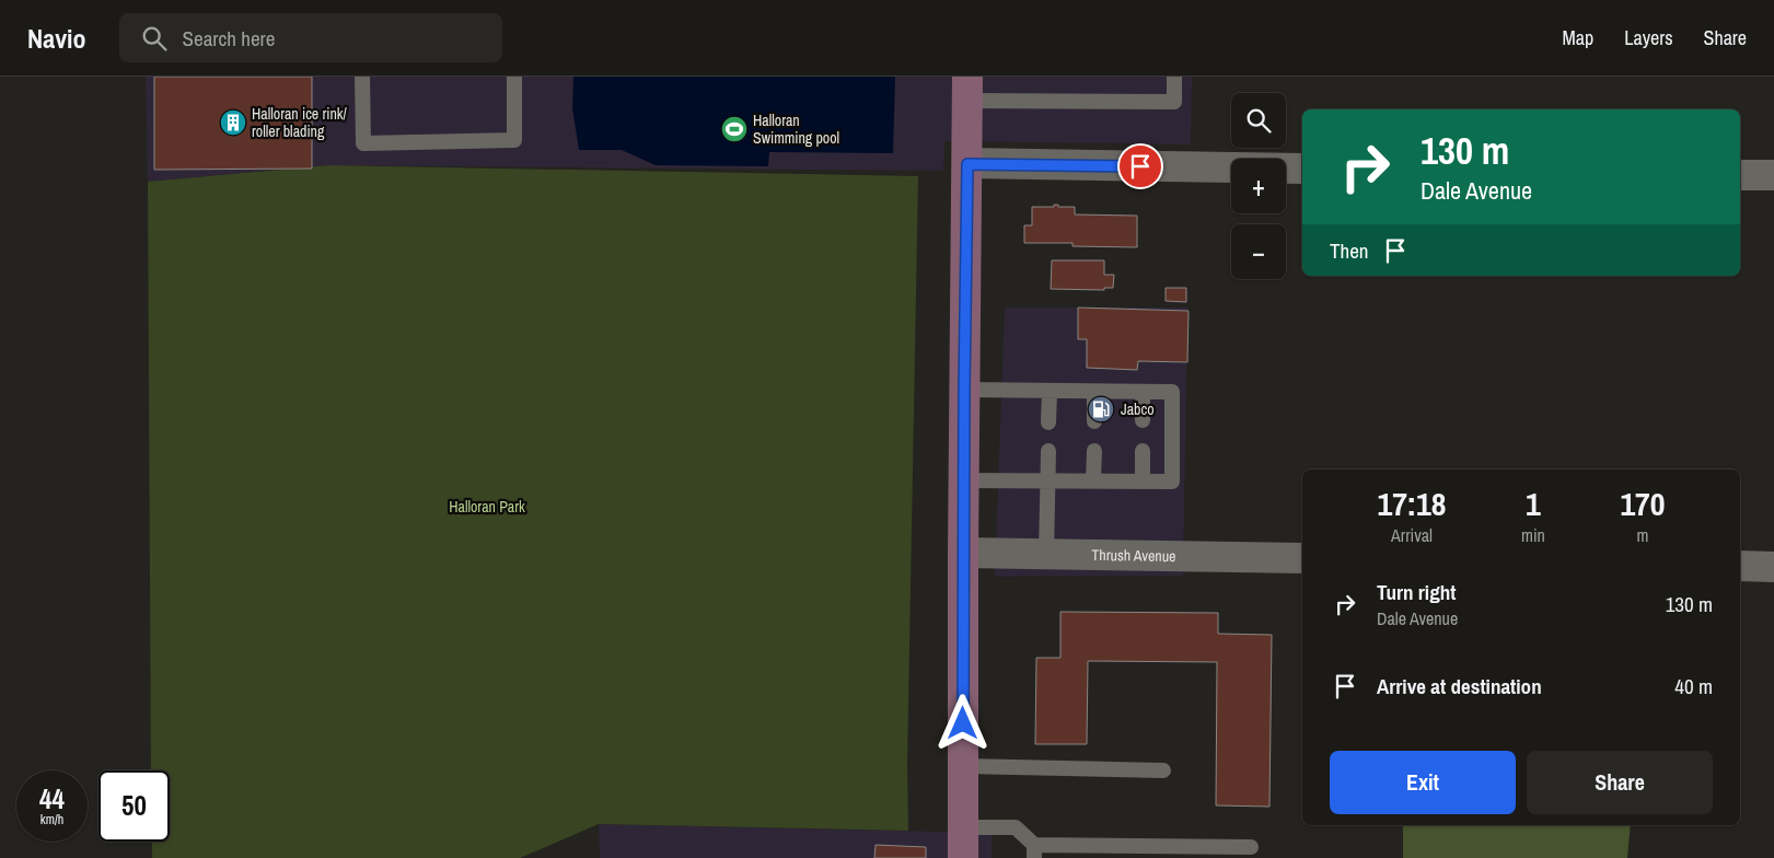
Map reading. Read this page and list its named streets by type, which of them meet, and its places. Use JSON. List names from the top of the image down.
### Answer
{
  "streets": {
    "street": ["Thrush Avenue"]
  },
  "parks": ["Halloran Park"],
  "places": {
    "building": ["Halloran ice rink/ roller blading"],
    "sports": ["Halloran Swimming pool"],
    "fuel station": ["Jabco"]
  },
  "page": {
    "header": "Navio",
    "search": "Search here",
    "nav": ["Map", "Layers", "Share"],
    "map_buttons": ["+", "−"],
    "turn": ["130 m", "Dale Avenue"],
    "then": "Then",
    "eta": [
      "17:18",
      "Arrival",
      "1",
      "min",
      "170",
      "m"
    ],
    "list": [
      {
        "name": "Turn right",
        "note": "Dale Avenue",
        "value": "130 m"
      },
      {
        "name": "Arrive at destination",
        "value": "40 m"
      }
    ],
    "buttons": ["Exit", "Share"],
    "speed": "44 km/h",
    "limit": "50"
  }
}
